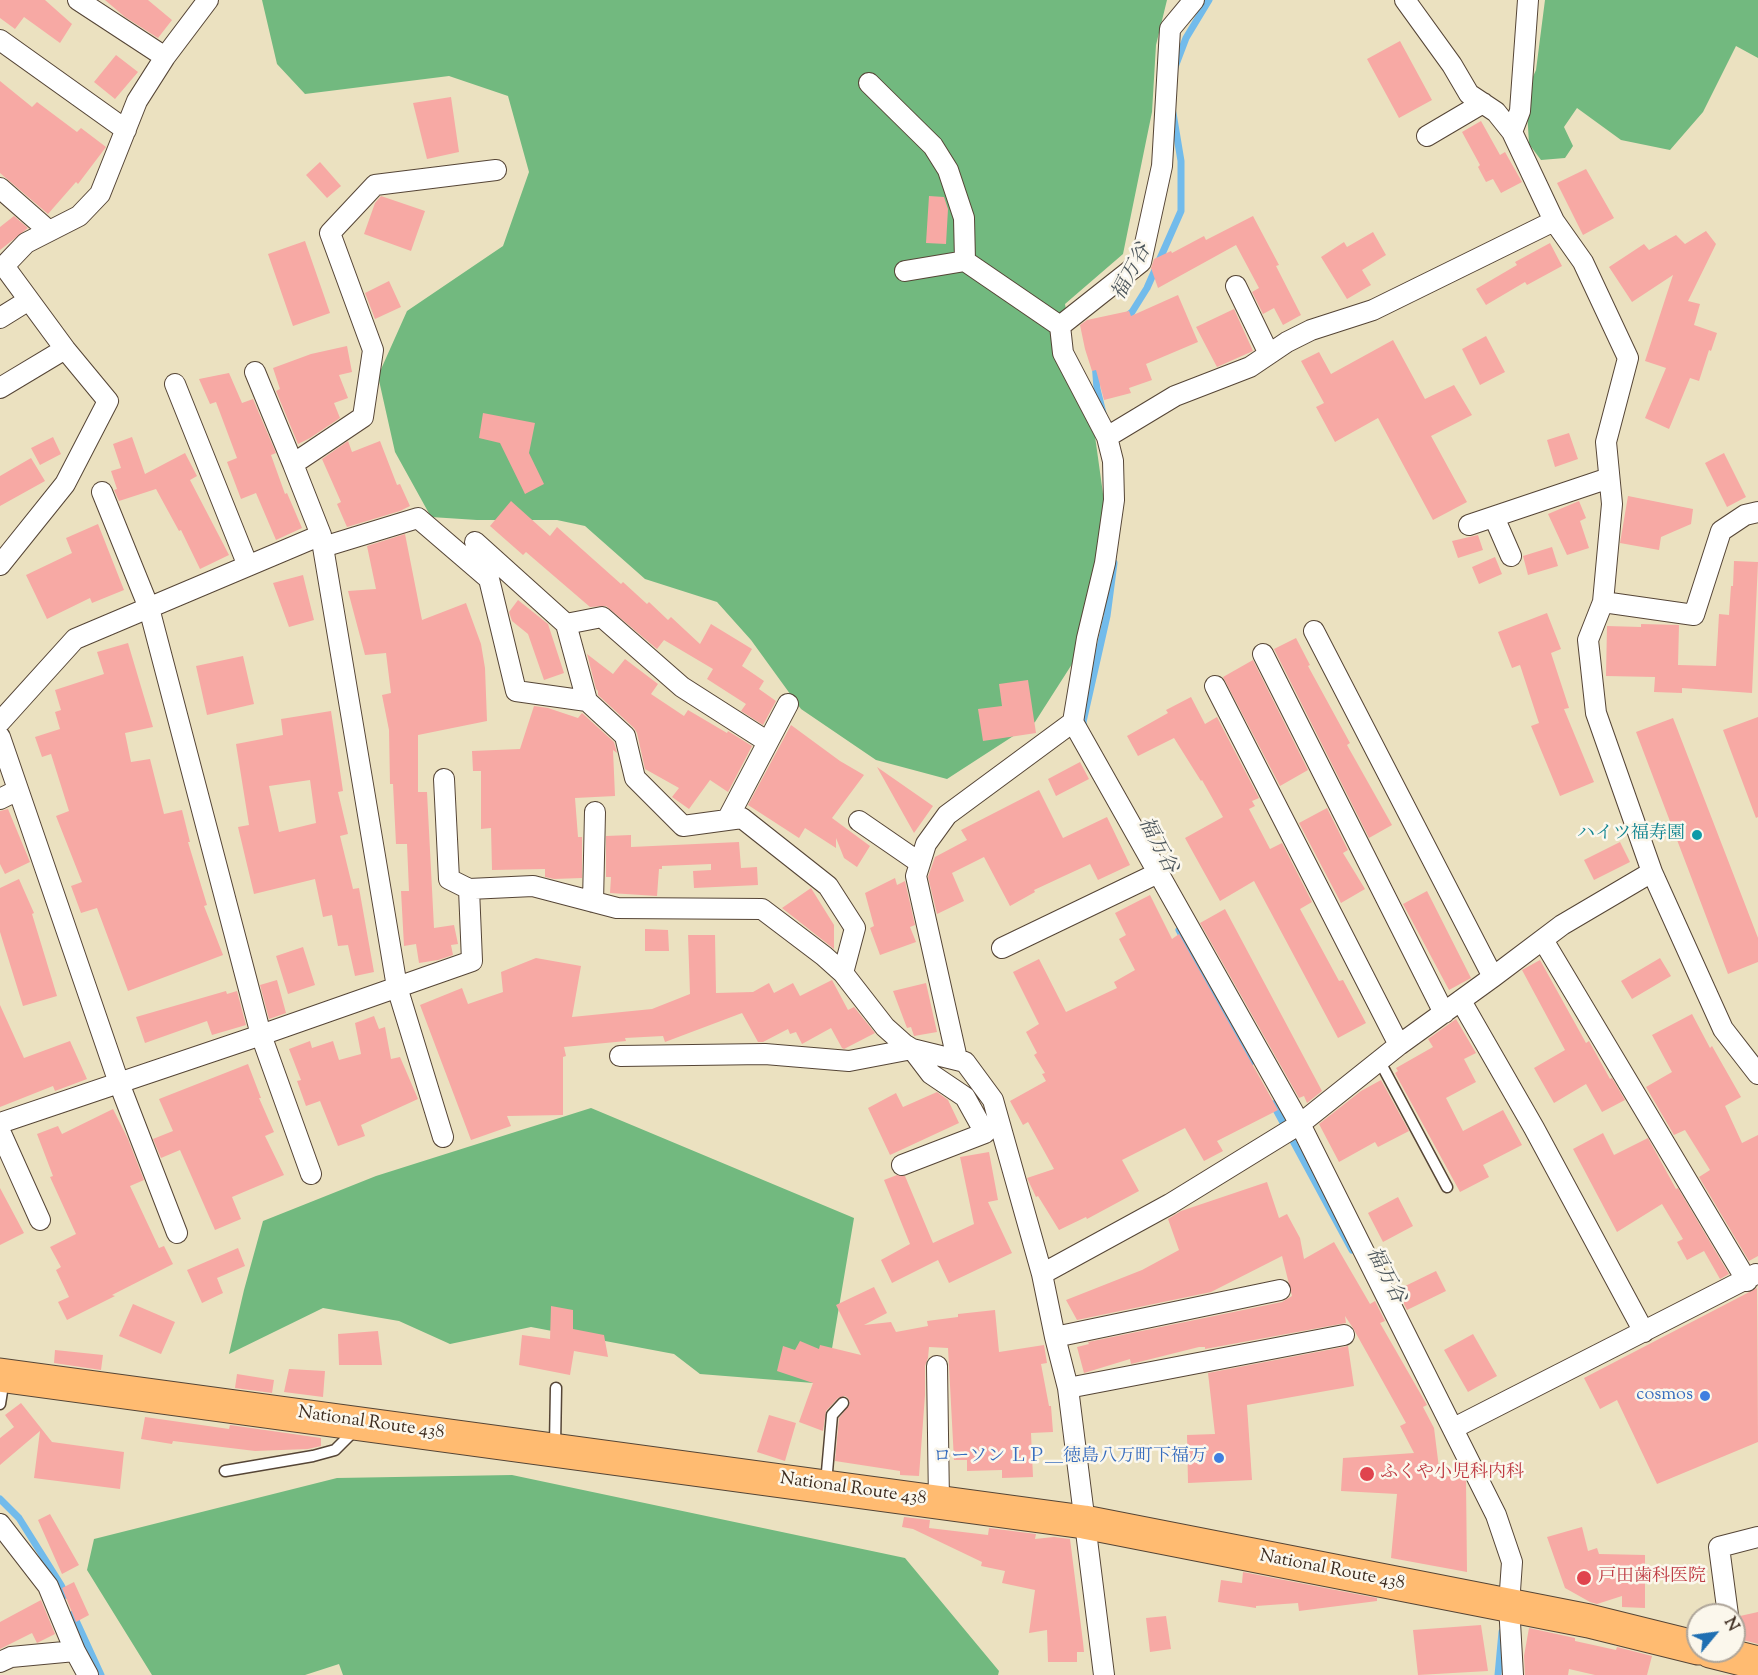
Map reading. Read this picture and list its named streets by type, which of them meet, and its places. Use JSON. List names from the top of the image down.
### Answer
{
  "streets": {
    "highway": ["National Route 438"]
  },
  "water": ["福万谷"],
  "places": [
    "ハイツ福寿園",
    "cosmos",
    "ローソン ＬＰ＿徳島八万町下福万",
    "ふくや小児科内科",
    "戸田歯科医院"
  ],
  "north": "top right"
}
